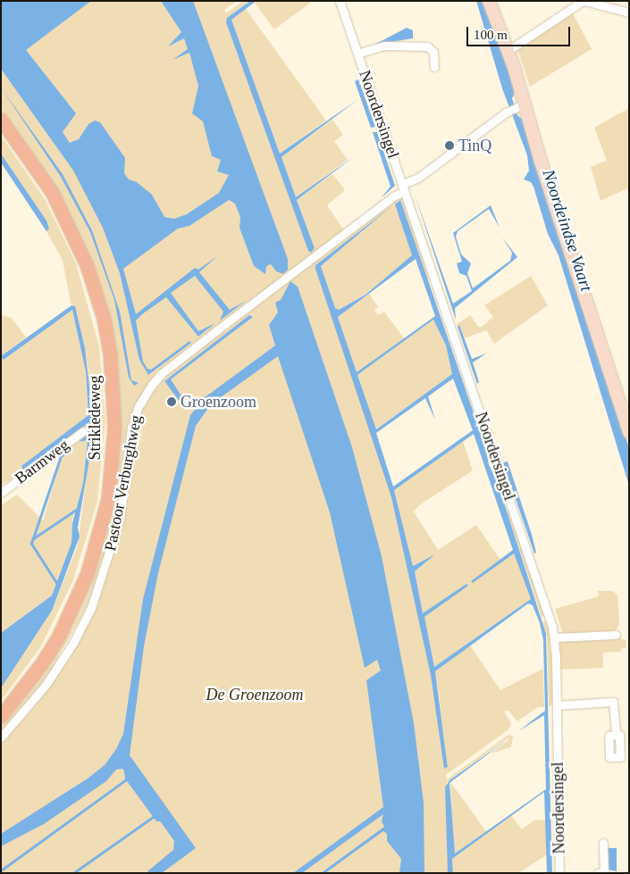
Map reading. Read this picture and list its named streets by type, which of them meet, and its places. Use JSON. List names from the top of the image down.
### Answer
{
  "streets": {
    "main road": ["Strikledeweg"],
    "street": ["Noordersingel", "Barmweg", "Pastoor Verburghweg"]
  },
  "crossings": [
    ["Noordersingel", "Pastoor Verburghweg"]
  ],
  "water": ["Noordeindse Vaart"],
  "parks": ["De Groenzoom"],
  "places": ["TinQ", "Groenzoom"],
  "scale_bar": "100 m"
}
